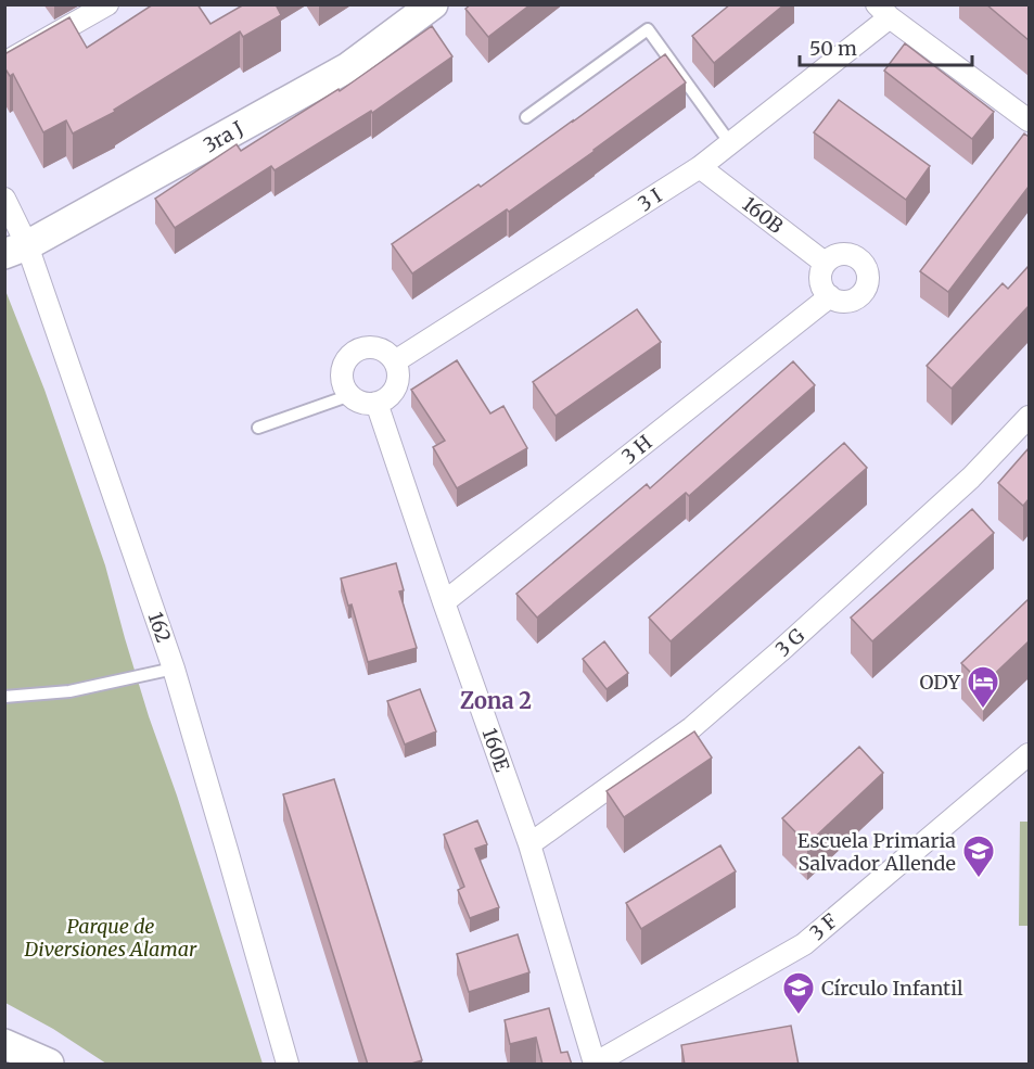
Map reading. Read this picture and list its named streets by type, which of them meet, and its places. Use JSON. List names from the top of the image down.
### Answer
{
  "streets": {
    "street": [
      "3ra J",
      "3 I",
      "160B",
      "3 H",
      "162",
      "3 G",
      "160E",
      "3 F"
    ]
  },
  "crossings": [
    ["3ra J", "162"],
    ["3 I", "160B"],
    ["3 I", "160E"],
    ["160B", "3 H"],
    ["3 H", "160E"],
    ["3 G", "160E"],
    ["160E", "3 F"]
  ],
  "districts": ["Zona 2"],
  "parks": ["Parque de Diversiones Alamar"],
  "places": {
    "hotel": ["ODY"],
    "school or university": ["Escuela Primaria Salvador Allende", "Círculo Infantil"]
  },
  "scale_bar": "50 m"
}
